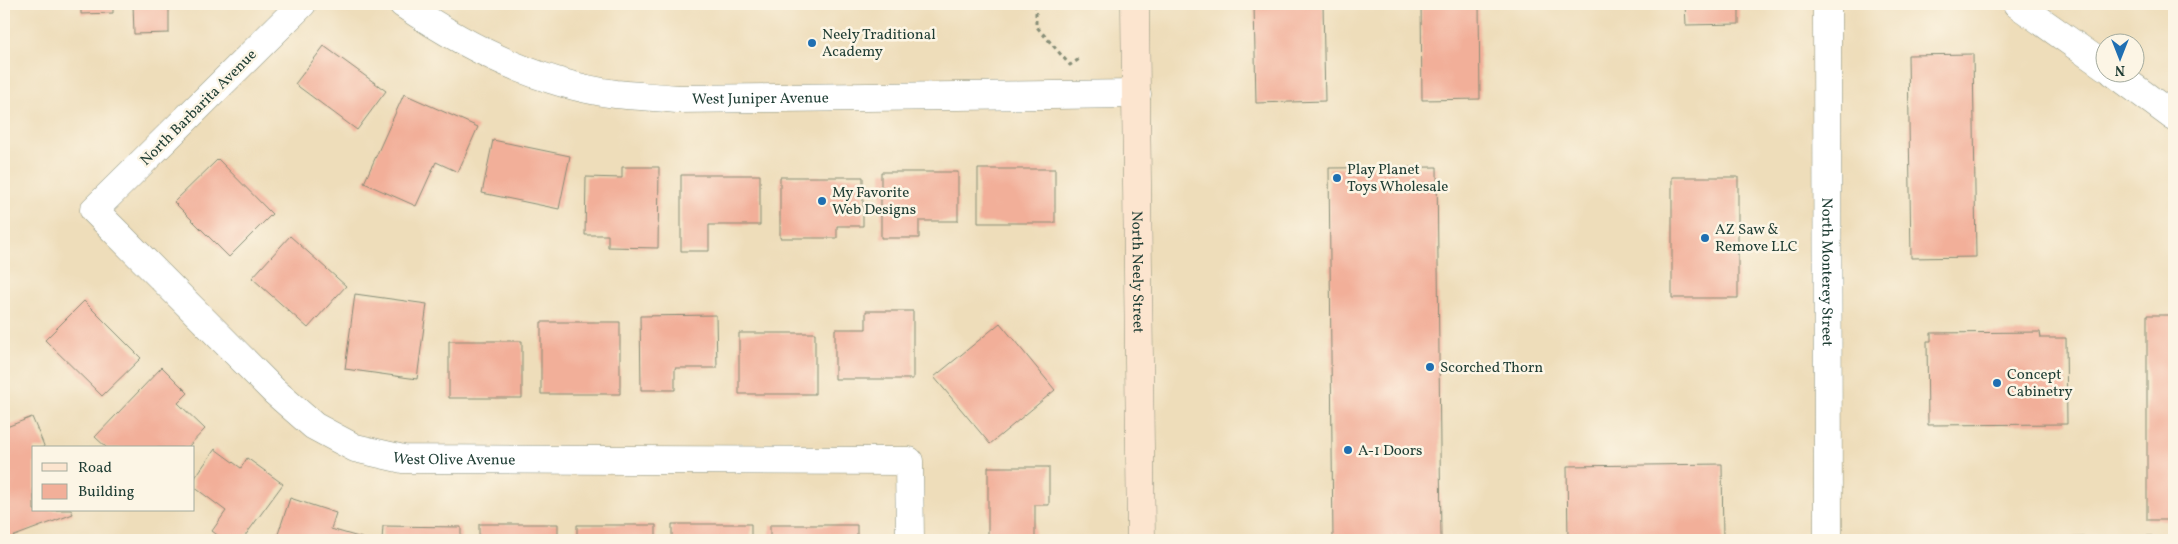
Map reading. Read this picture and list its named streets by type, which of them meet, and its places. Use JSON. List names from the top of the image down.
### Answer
{
  "streets": {
    "street": [
      "West Juniper Avenue",
      "North Barbarita Avenue",
      "North Neely Street",
      "North Monterey Street",
      "West Olive Avenue"
    ]
  },
  "crossings": [
    ["West Juniper Avenue", "North Neely Street"],
    ["North Barbarita Avenue", "West Olive Avenue"]
  ],
  "places": [
    "Neely Traditional Academy",
    "Play Planet Toys Wholesale",
    "My Favorite Web Designs",
    "AZ Saw & Remove LLC",
    "Scorched Thorn",
    "Concept Cabinetry",
    "A-1 Doors"
  ],
  "legend": ["Road", "Building"],
  "north": "bottom"
}
